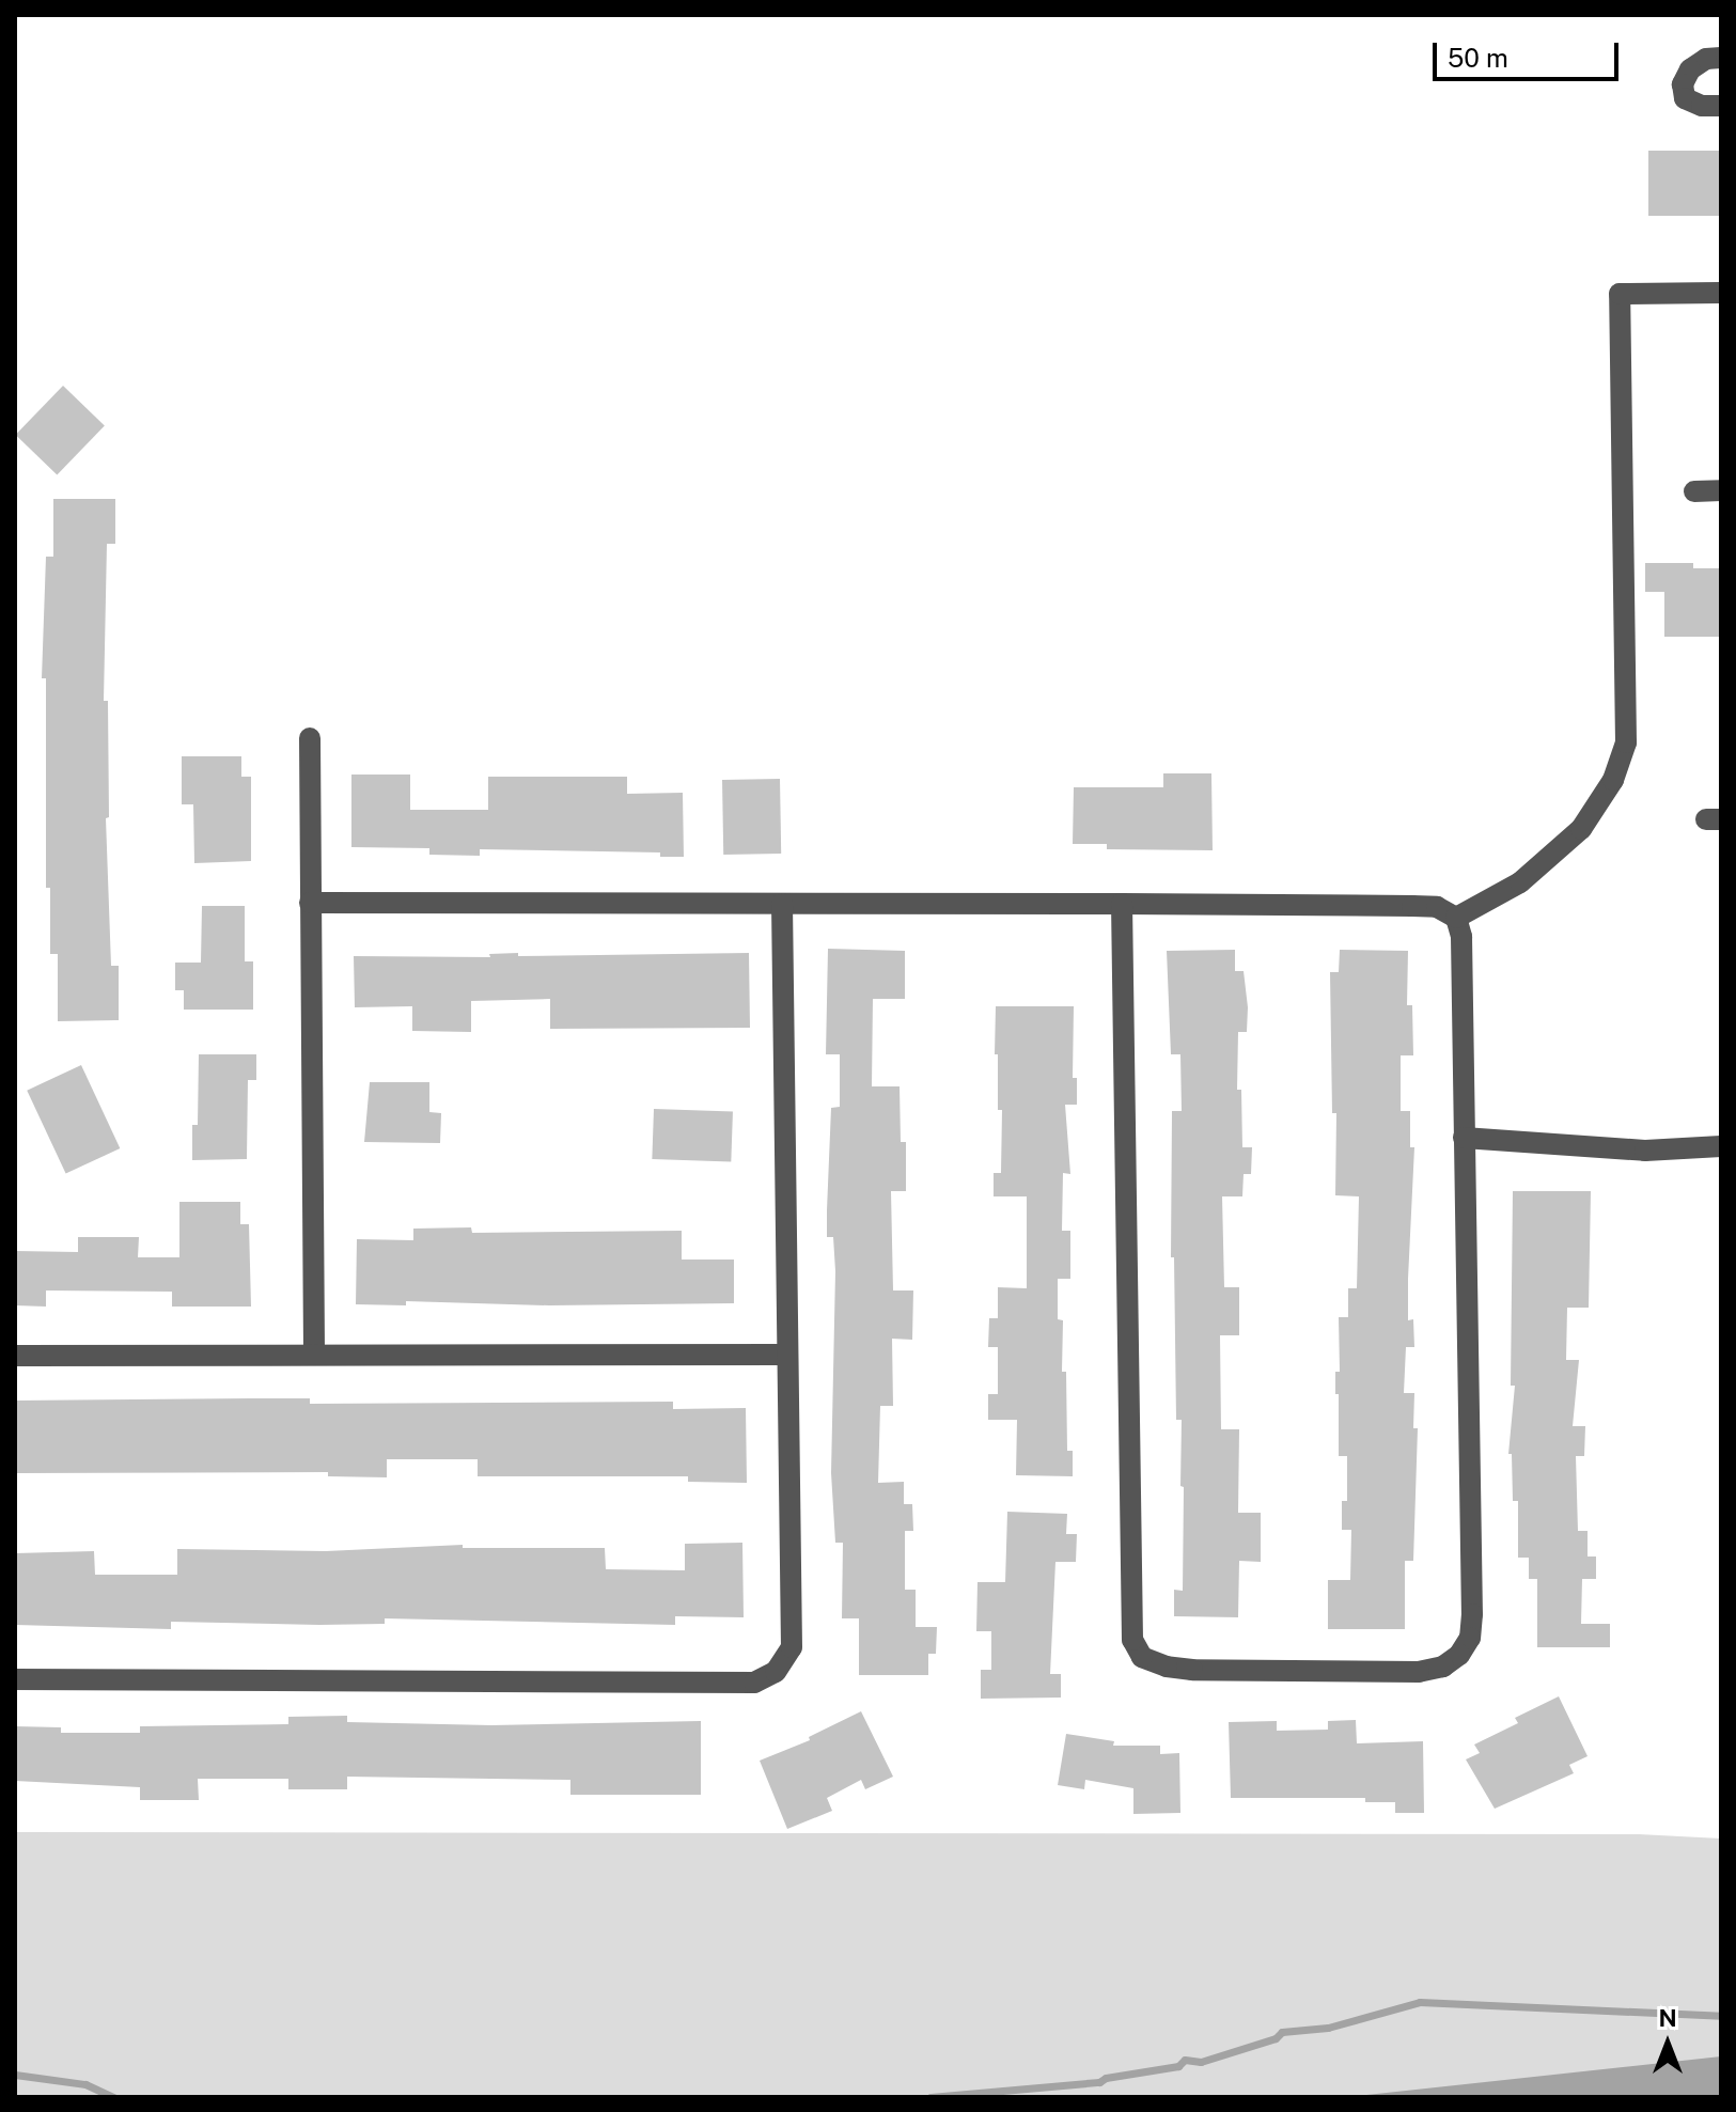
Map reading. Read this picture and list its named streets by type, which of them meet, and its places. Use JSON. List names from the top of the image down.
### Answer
{
  "scale_bar": "50 m",
  "north": "top"
}
